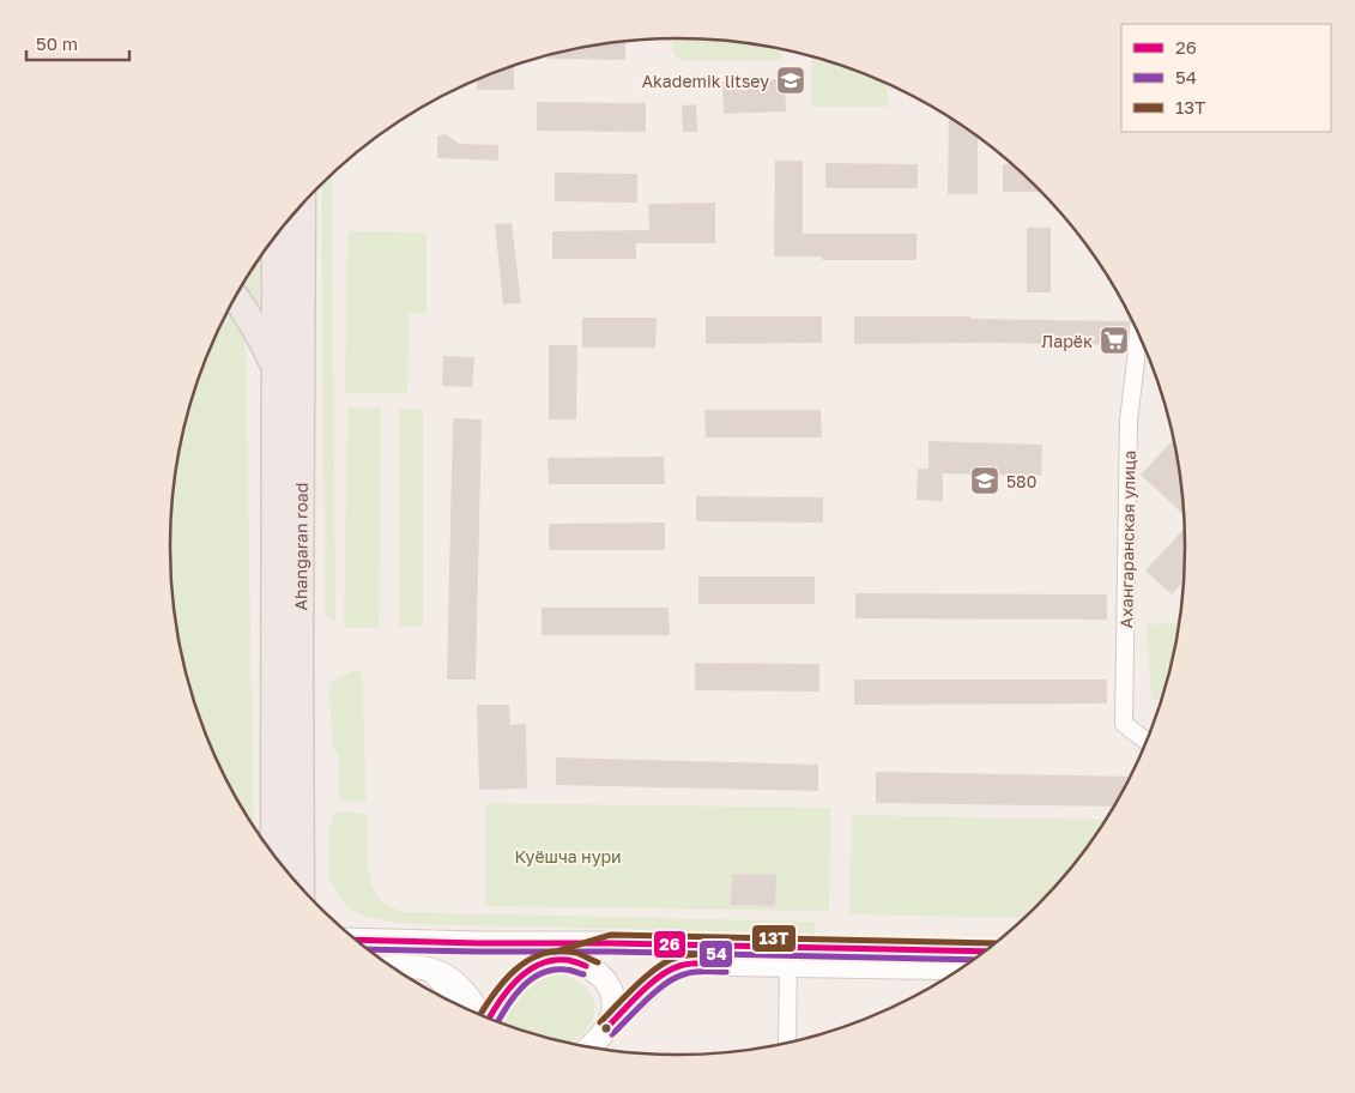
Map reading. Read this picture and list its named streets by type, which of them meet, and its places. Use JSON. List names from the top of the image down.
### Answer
{
  "streets": {
    "highway": ["Ahangaran road"],
    "street": ["Ахангаранская улица"]
  },
  "parks": ["Куёшча нури"],
  "places": {
    "school or university": ["Akademik litsey", "580"],
    "supermarket": ["Ларёк"]
  },
  "lines": ["transit line 13Т", "transit line 26", "transit line 54"],
  "legend": ["26", "54", "13Т"],
  "scale_bar": "50 m"
}
